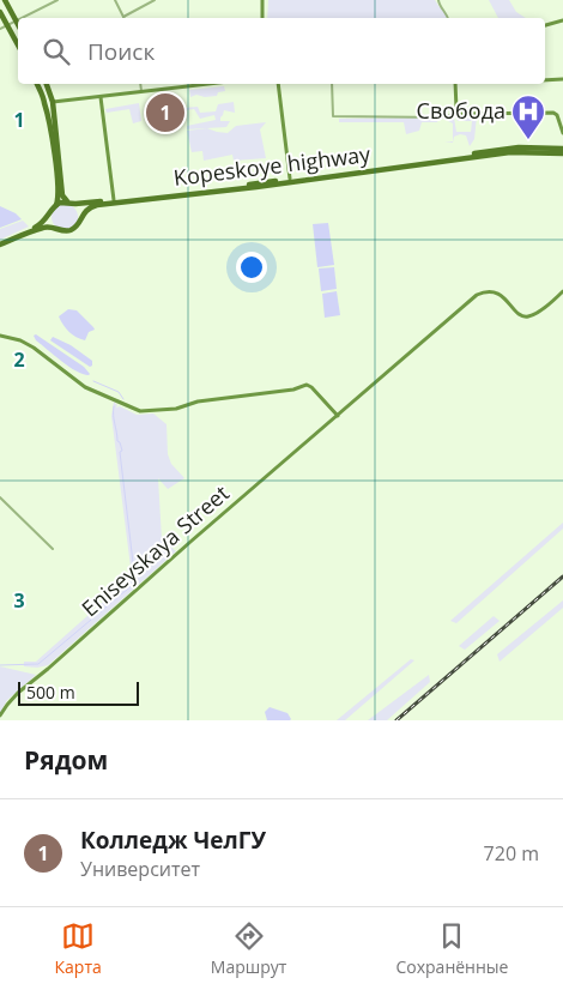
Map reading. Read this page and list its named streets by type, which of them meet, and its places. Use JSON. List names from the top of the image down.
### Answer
{
  "streets": {
    "main road": ["Kopeskoye highway"],
    "street": ["Eniseyskaya Street"]
  },
  "places": {
    "hospital": ["Свобода"]
  },
  "scale_bar": "500 m",
  "page": {
    "search": "Поиск",
    "pins": "1",
    "scale": "500 m",
    "heading": "Рядом",
    "list": [
      {
        "mark": "1",
        "name": "Колледж ЧелГУ",
        "note": "Университет",
        "value": "720 m"
      }
    ],
    "nav": ["Карта", "Маршрут", "Сохранённые"]
  },
  "grid": {
    "rows": ["1", "2", "3"]
  }
}
